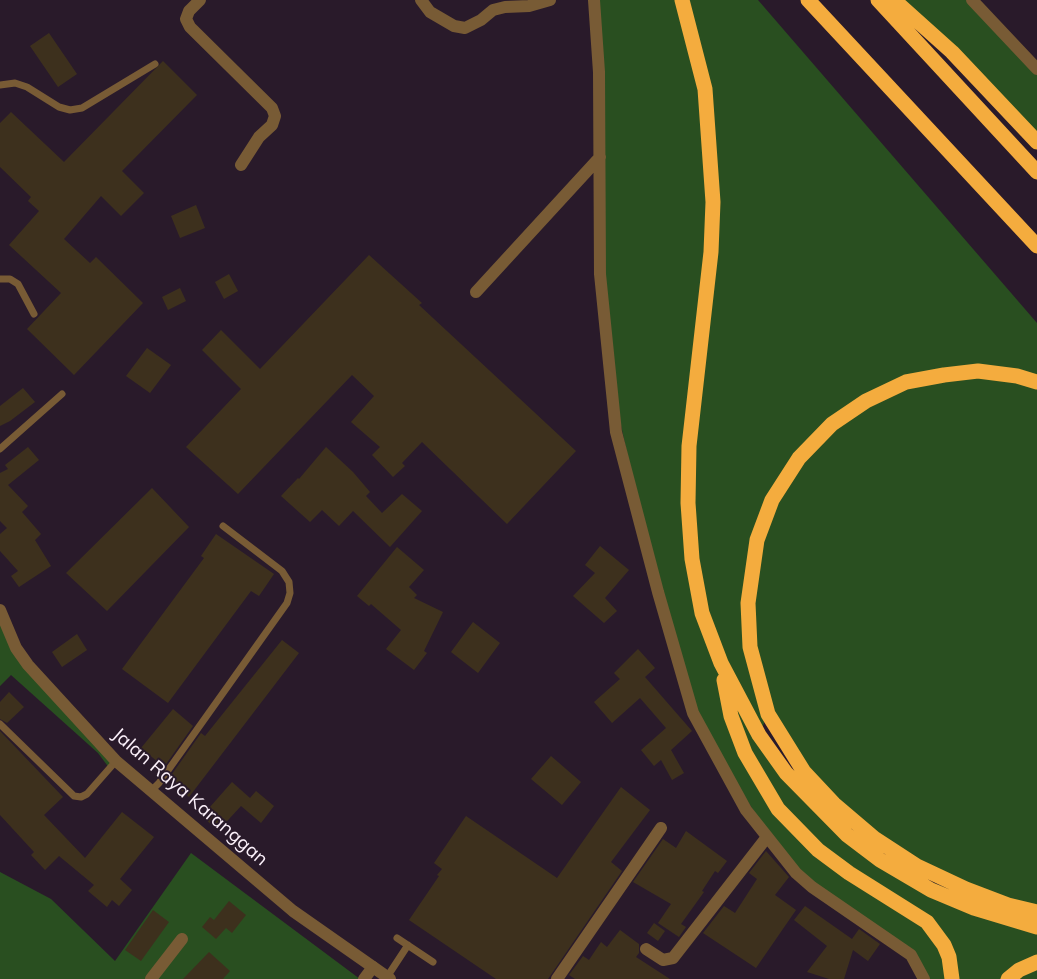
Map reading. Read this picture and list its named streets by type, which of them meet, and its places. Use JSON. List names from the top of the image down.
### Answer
{
  "streets": {
    "street": ["Jalan Raya Karanggan"]
  }
}
